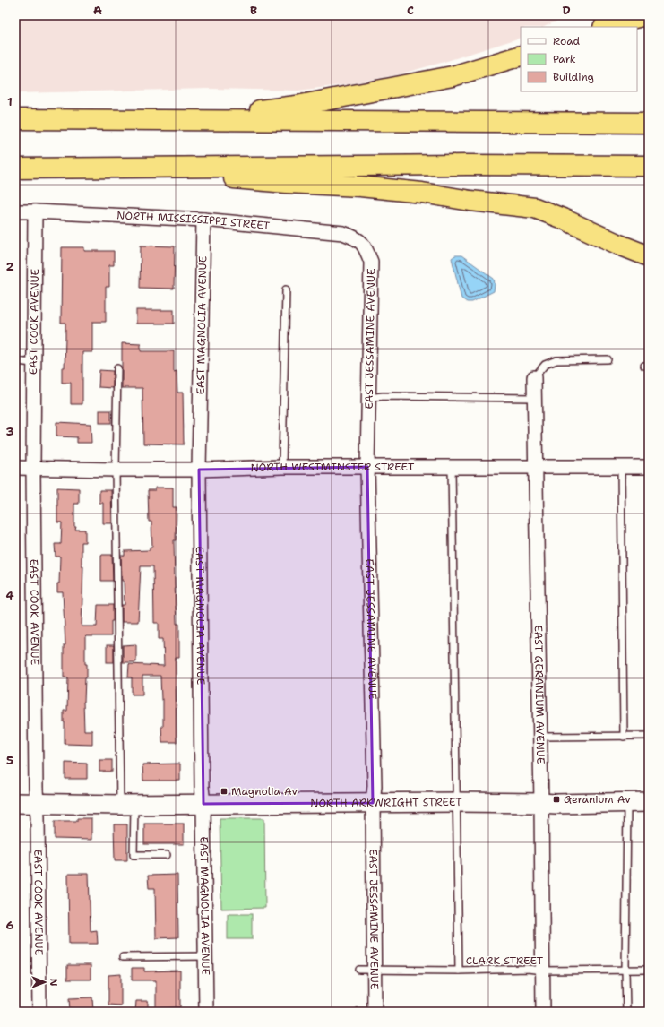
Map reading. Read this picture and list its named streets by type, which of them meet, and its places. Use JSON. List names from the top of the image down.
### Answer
{
  "streets": {
    "street": [
      "NORTH MISSISSIPPI STREET",
      "EAST COOK AVENUE",
      "EAST MAGNOLIA AVENUE",
      "EAST JESSAMINE AVENUE",
      "NORTH WESTMINSTER STREET",
      "EAST GERANIUM AVENUE",
      "NORTH ARKWRIGHT STREET"
    ],
    "lane": ["CLARK STREET"]
  },
  "crossings": [
    ["NORTH MISSISSIPPI STREET", "EAST COOK AVENUE"],
    ["NORTH MISSISSIPPI STREET", "EAST MAGNOLIA AVENUE"],
    ["NORTH MISSISSIPPI STREET", "EAST JESSAMINE AVENUE"],
    ["EAST COOK AVENUE", "NORTH WESTMINSTER STREET"],
    ["EAST COOK AVENUE", "NORTH ARKWRIGHT STREET"],
    ["EAST MAGNOLIA AVENUE", "NORTH WESTMINSTER STREET"],
    ["EAST MAGNOLIA AVENUE", "NORTH ARKWRIGHT STREET"],
    ["EAST JESSAMINE AVENUE", "NORTH WESTMINSTER STREET"],
    ["EAST JESSAMINE AVENUE", "NORTH ARKWRIGHT STREET"],
    ["EAST JESSAMINE AVENUE", "CLARK STREET"],
    ["NORTH WESTMINSTER STREET", "EAST GERANIUM AVENUE"],
    ["EAST GERANIUM AVENUE", "NORTH ARKWRIGHT STREET"],
    ["EAST GERANIUM AVENUE", "CLARK STREET"]
  ],
  "places": {
    "transit": ["Magnolia Av", "Geranium Av"]
  },
  "legend": ["Road", "Park", "Building"],
  "north": "right",
  "grid": {
    "columns": [
      "A",
      "B",
      "C",
      "D"
    ],
    "rows": [
      "1",
      "2",
      "3",
      "4",
      "5",
      "6"
    ]
  }
}
